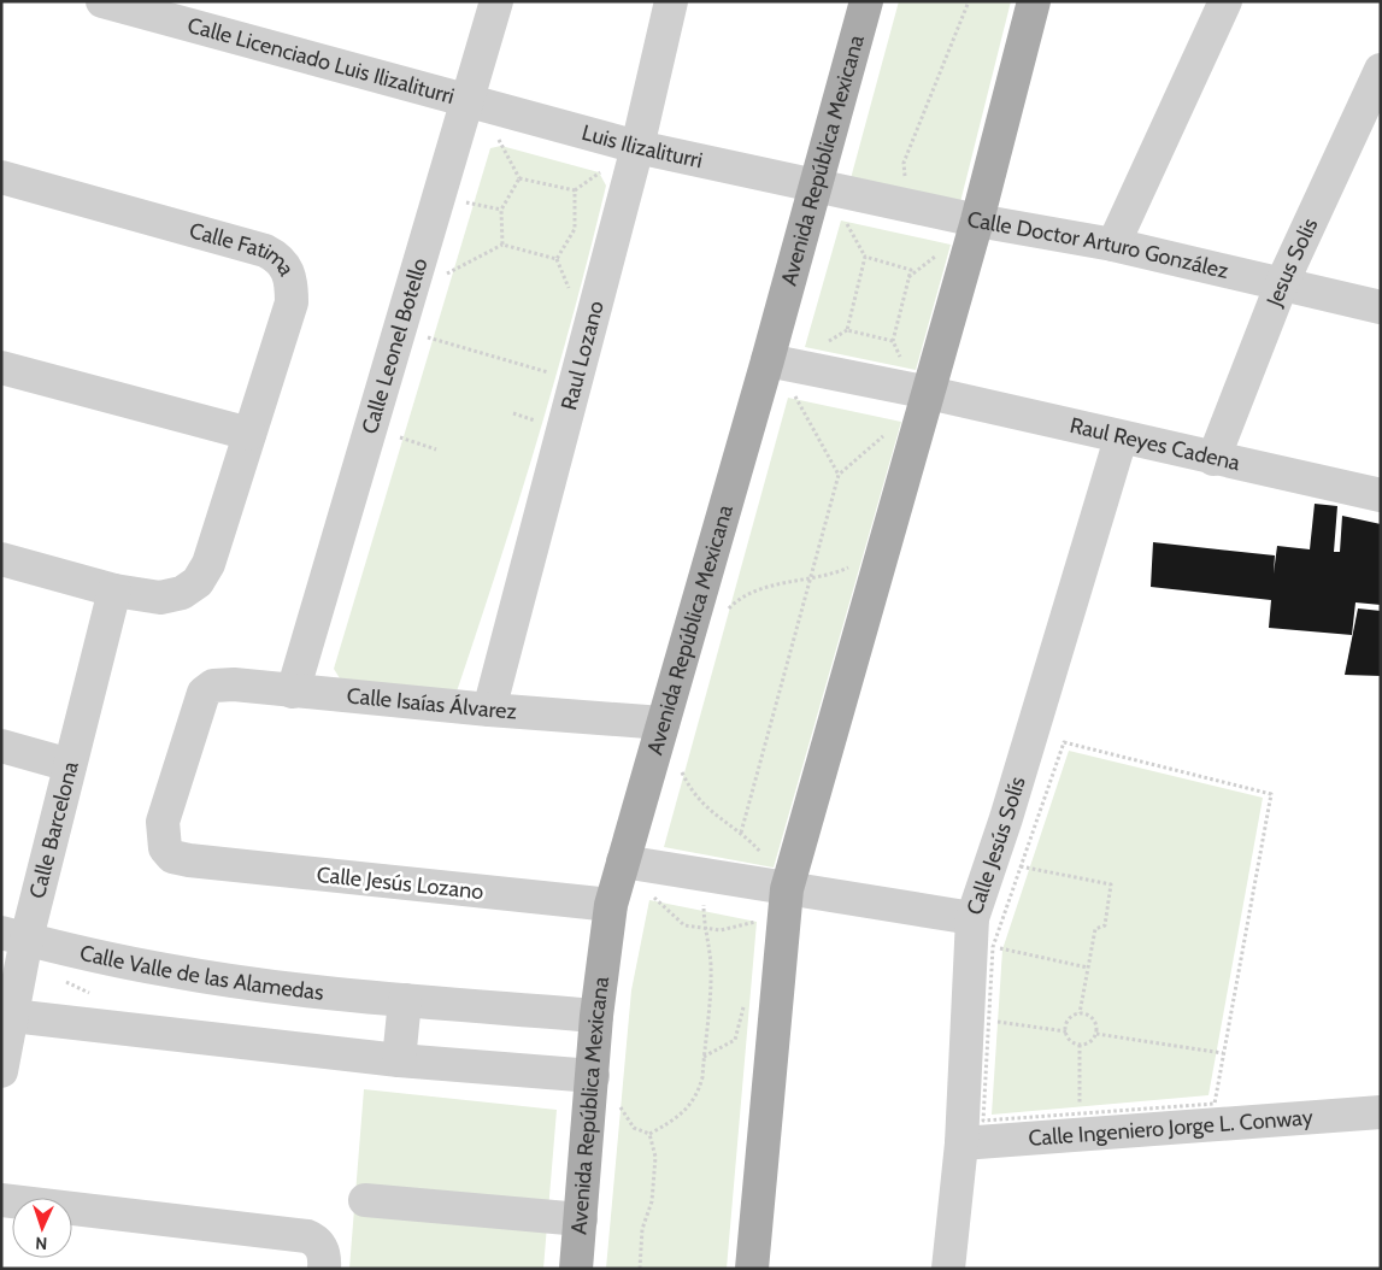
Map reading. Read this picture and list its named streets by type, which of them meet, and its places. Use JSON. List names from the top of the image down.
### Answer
{
  "streets": {
    "main road": ["Avenida República Mexicana"],
    "street": [
      "Calle Licenciado Luis Ilizaliturri",
      "Luis Ilizaliturri",
      "Calle Doctor Arturo González",
      "Calle Fatima",
      "Jesus Solis",
      "Calle Leonel Botello",
      "Raul Lozano",
      "Raul Reyes Cadena",
      "Calle Isaías Álvarez",
      "Calle Barcelona",
      "Calle Jesús Solís",
      "Calle Jesús Lozano",
      "Calle Valle de las Alamedas",
      "Calle Ingeniero Jorge L. Conway"
    ]
  },
  "crossings": [
    ["Calle Licenciado Luis Ilizaliturri", "Luis Ilizaliturri"],
    ["Calle Licenciado Luis Ilizaliturri", "Calle Leonel Botello"],
    ["Luis Ilizaliturri", "Avenida República Mexicana"],
    ["Luis Ilizaliturri", "Calle Doctor Arturo González"],
    ["Luis Ilizaliturri", "Calle Leonel Botello"],
    ["Luis Ilizaliturri", "Raul Lozano"],
    ["Avenida República Mexicana", "Calle Doctor Arturo González"],
    ["Avenida República Mexicana", "Raul Reyes Cadena"],
    ["Avenida República Mexicana", "Calle Isaías Álvarez"],
    ["Avenida República Mexicana", "Calle Jesús Lozano"],
    ["Avenida República Mexicana", "Calle Valle de las Alamedas"],
    ["Calle Doctor Arturo González", "Jesus Solis"],
    ["Calle Fatima", "Calle Barcelona"],
    ["Jesus Solis", "Raul Reyes Cadena"],
    ["Calle Leonel Botello", "Calle Isaías Álvarez"],
    ["Raul Lozano", "Calle Isaías Álvarez"],
    ["Raul Reyes Cadena", "Calle Jesús Solís"],
    ["Calle Isaías Álvarez", "Calle Jesús Lozano"],
    ["Calle Barcelona", "Calle Valle de las Alamedas"],
    ["Calle Jesús Solís", "Calle Ingeniero Jorge L. Conway"]
  ],
  "north": "bottom"
}
